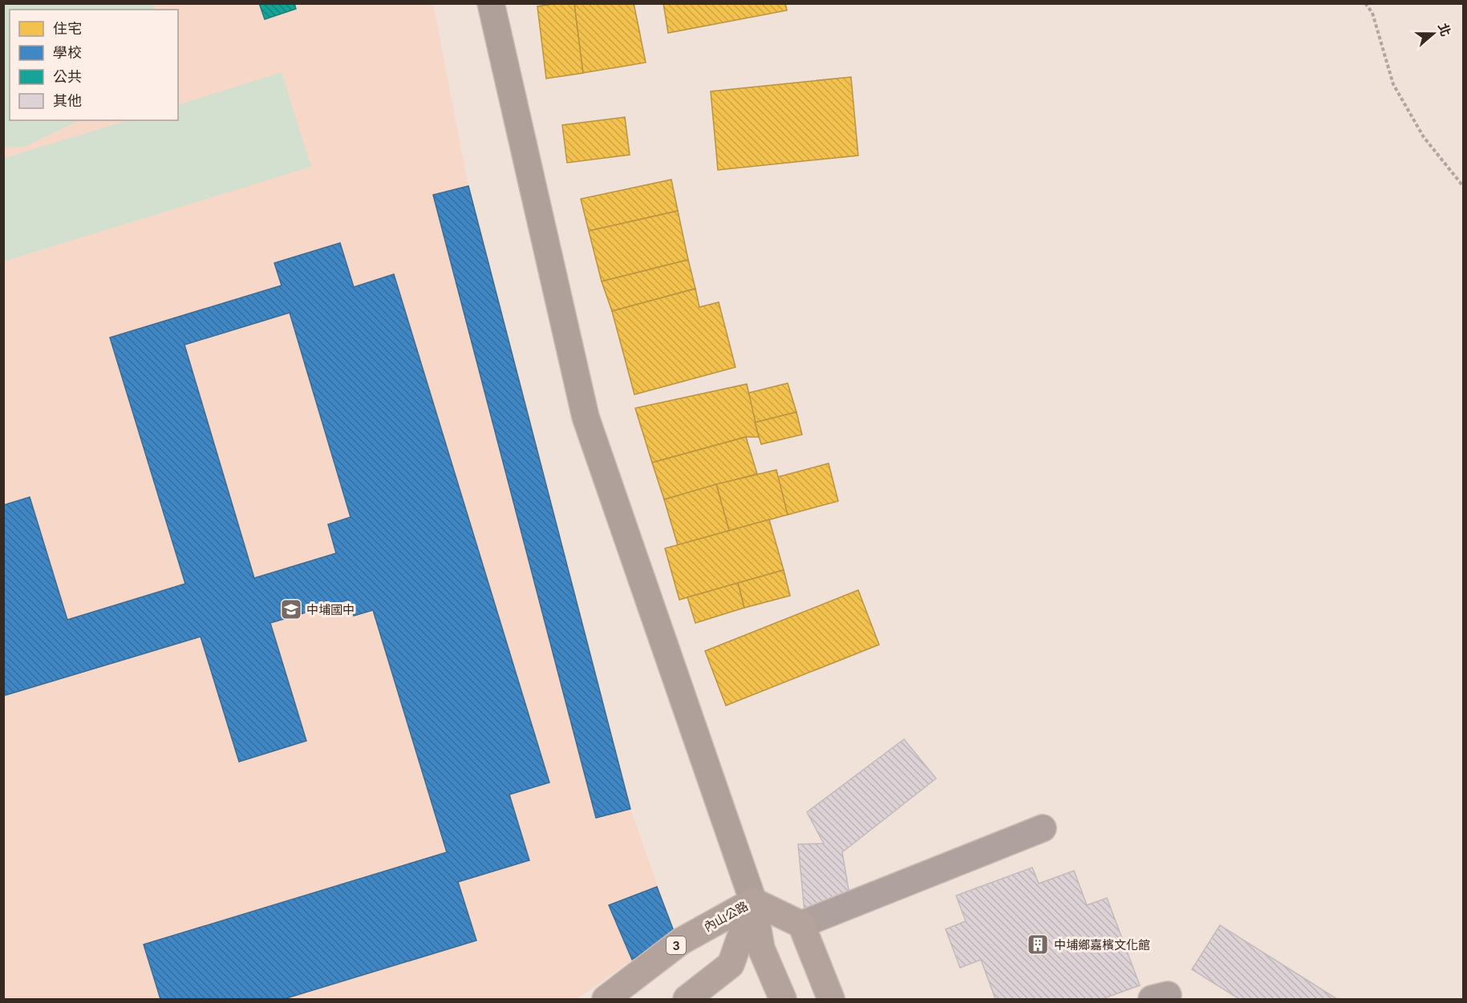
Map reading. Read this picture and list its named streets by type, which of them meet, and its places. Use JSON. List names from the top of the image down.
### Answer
{
  "streets": {
    "main road": ["內山公路", "3"]
  },
  "places": {
    "school or university": ["中埔國中"],
    "building": ["中埔鄉嘉檳文化館"]
  },
  "legend": [
    "住宅",
    "學校",
    "公共",
    "其他"
  ],
  "north": "right"
}
